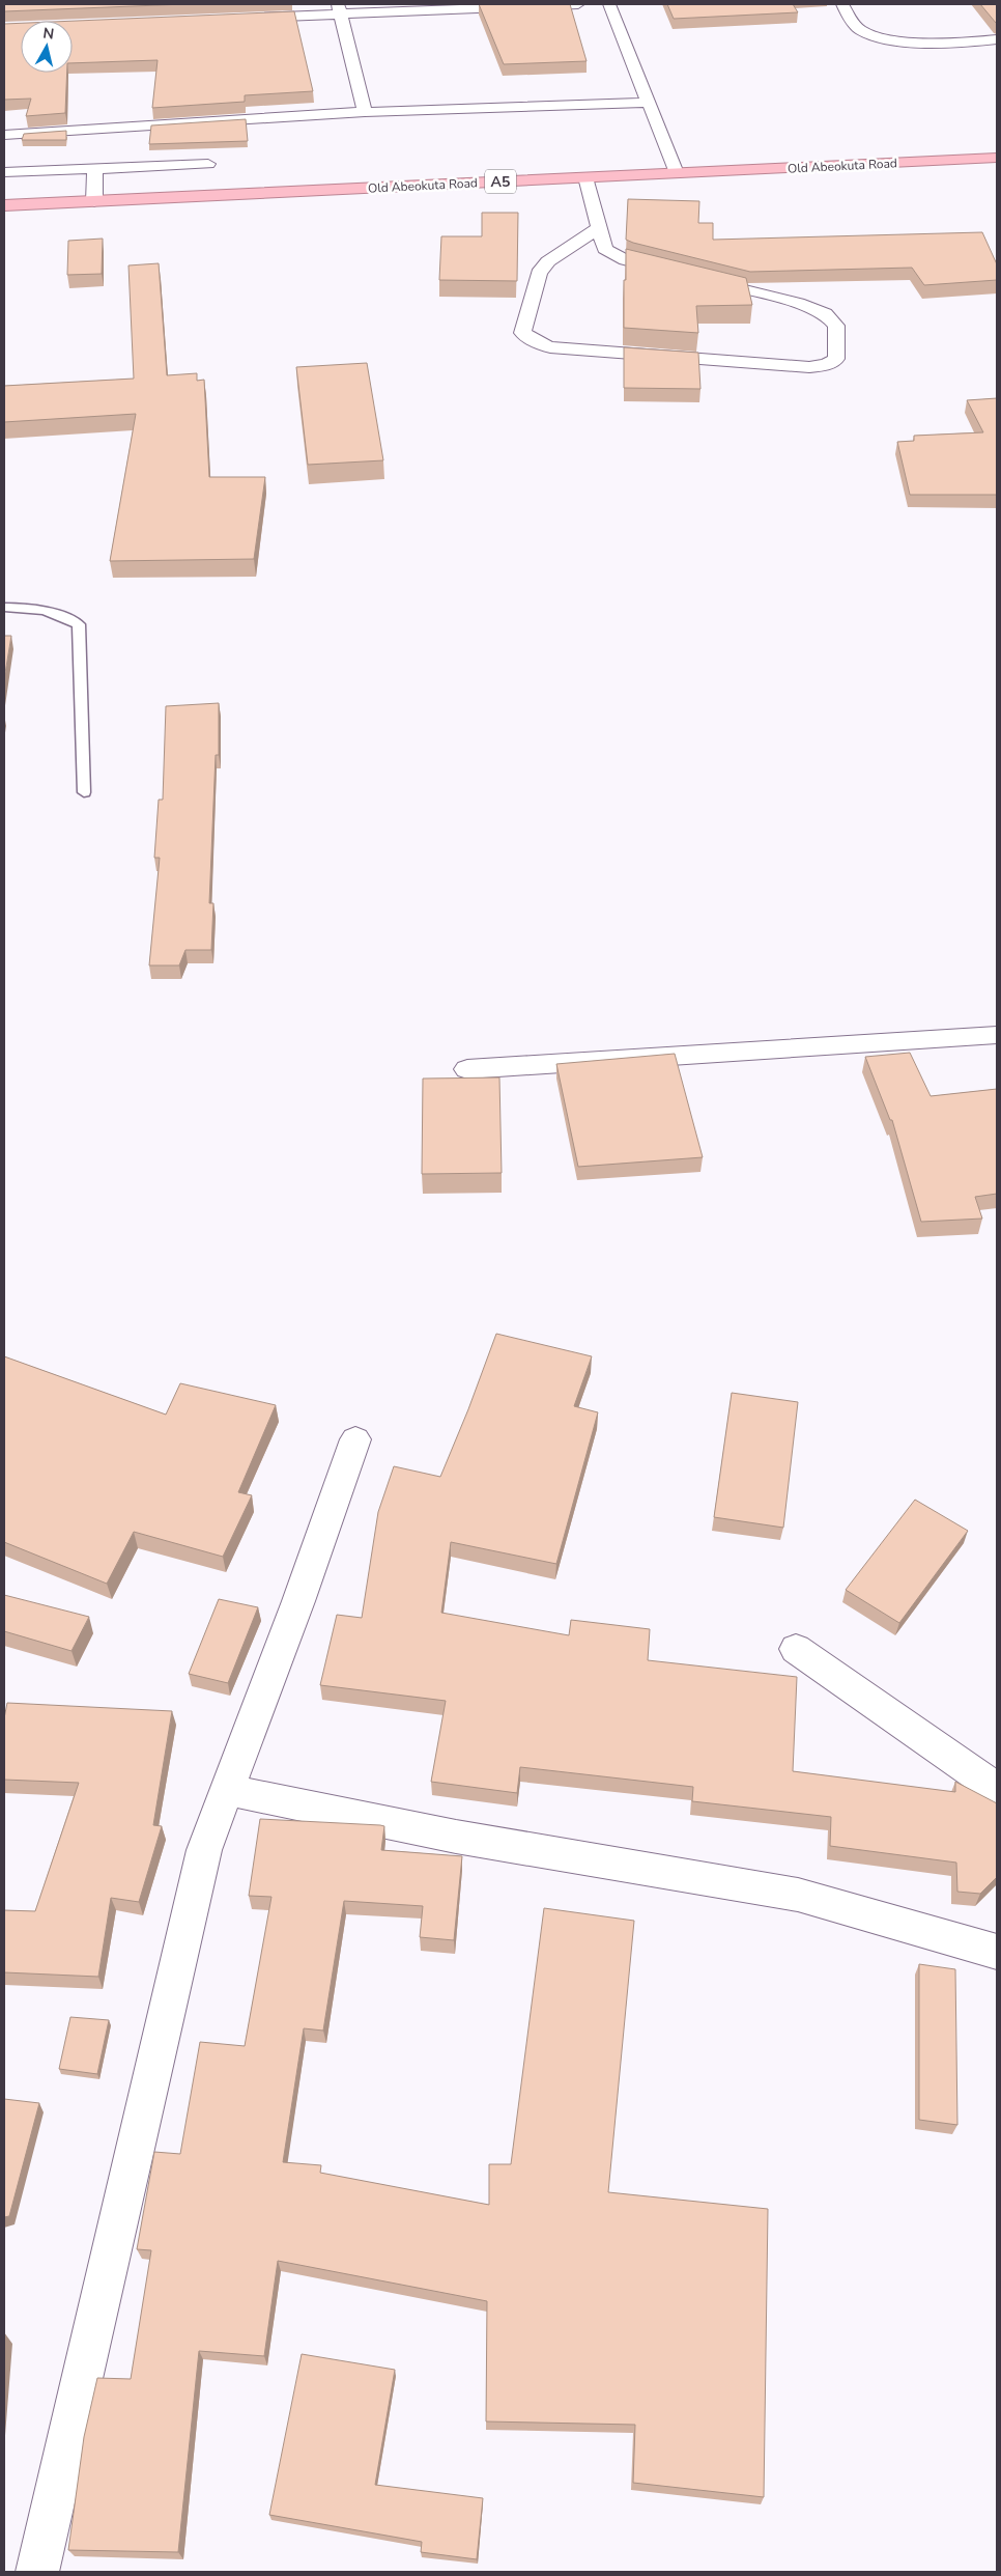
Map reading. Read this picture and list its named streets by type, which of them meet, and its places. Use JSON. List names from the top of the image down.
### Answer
{
  "streets": {
    "highway": ["Old Abeokuta Road", "A5"]
  },
  "north": "top"
}
